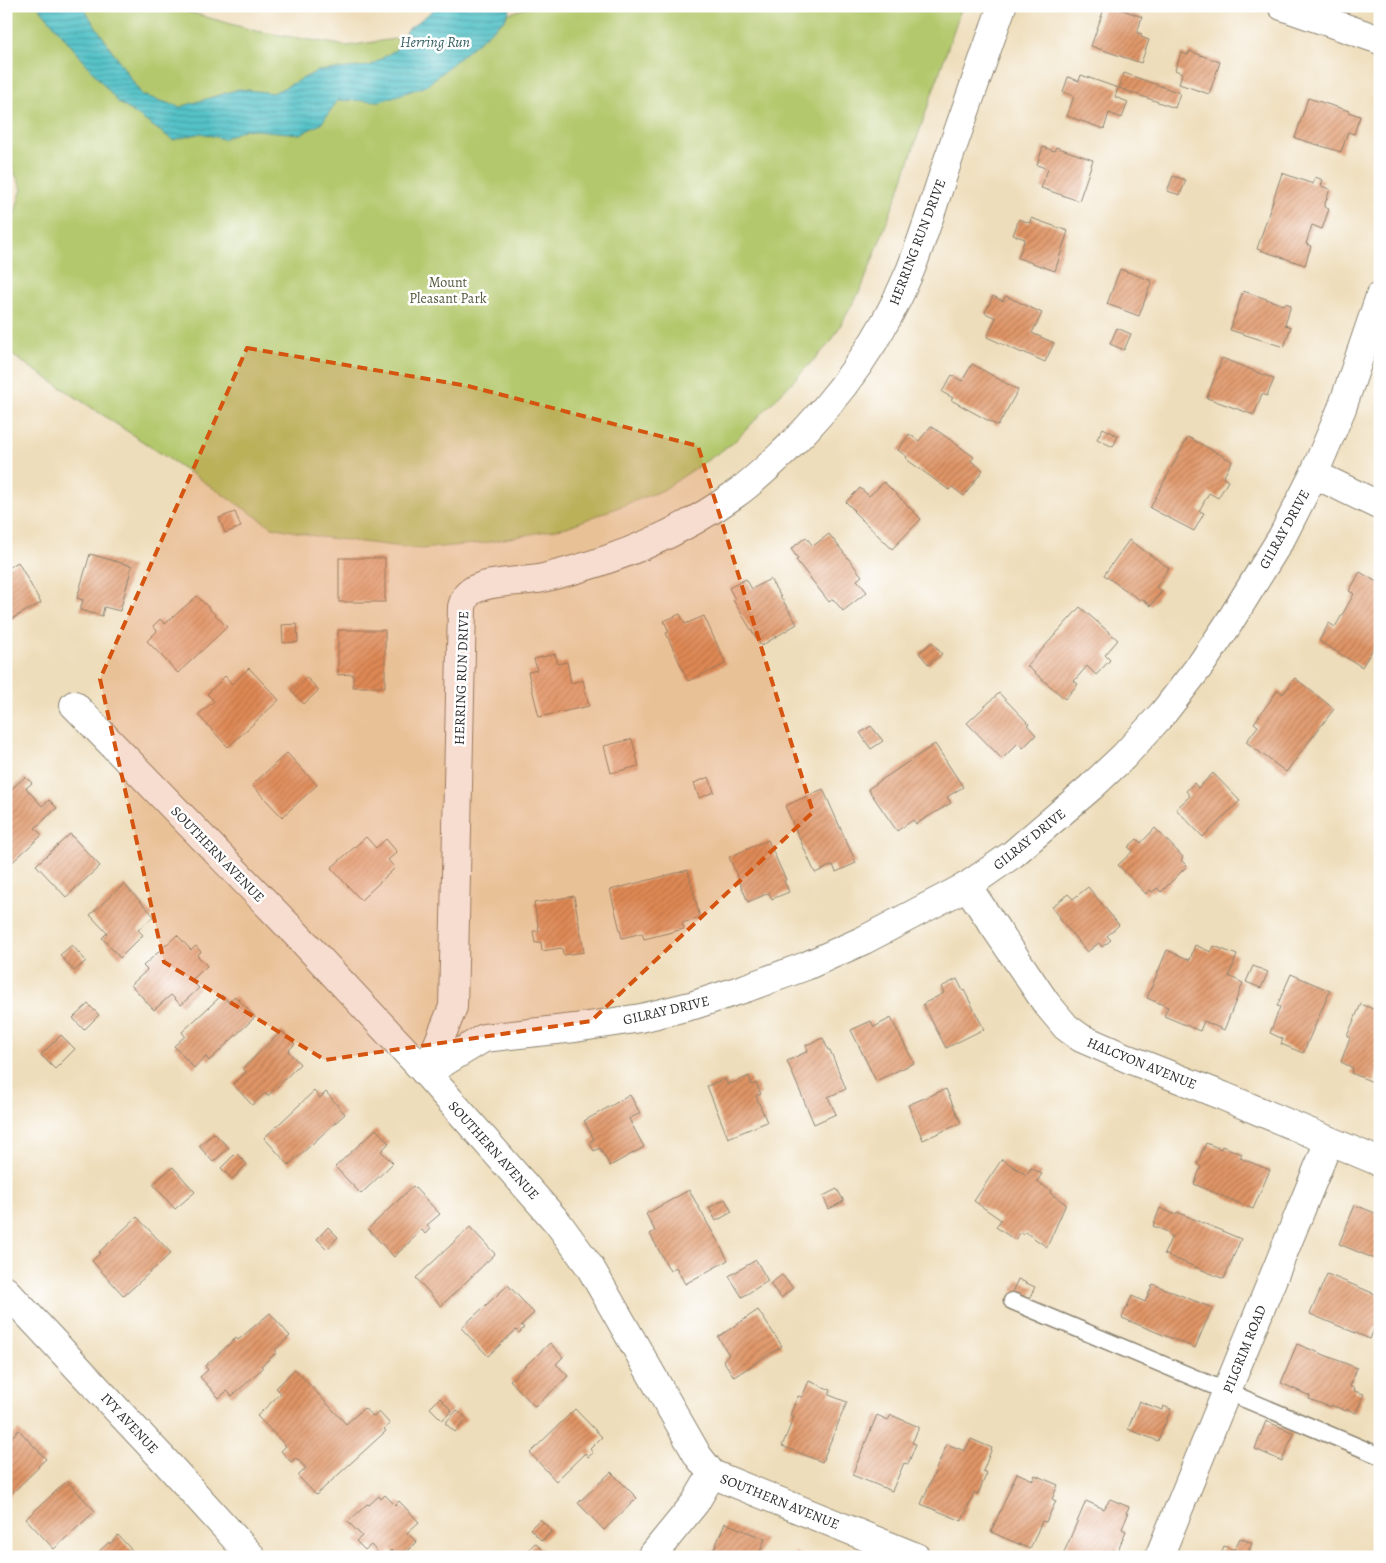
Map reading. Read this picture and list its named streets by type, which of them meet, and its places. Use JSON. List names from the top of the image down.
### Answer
{
  "streets": {
    "street": [
      "HERRING RUN DRIVE",
      "GILRAY DRIVE",
      "SOUTHERN AVENUE",
      "HALCYON AVENUE",
      "PILGRIM ROAD",
      "IVY AVENUE"
    ]
  },
  "crossings": [
    ["HERRING RUN DRIVE", "GILRAY DRIVE"],
    ["HERRING RUN DRIVE", "SOUTHERN AVENUE"],
    ["GILRAY DRIVE", "SOUTHERN AVENUE"],
    ["GILRAY DRIVE", "HALCYON AVENUE"],
    ["HALCYON AVENUE", "PILGRIM ROAD"]
  ],
  "water": ["Herring Run"],
  "parks": ["Mount Pleasant Park"]
}
